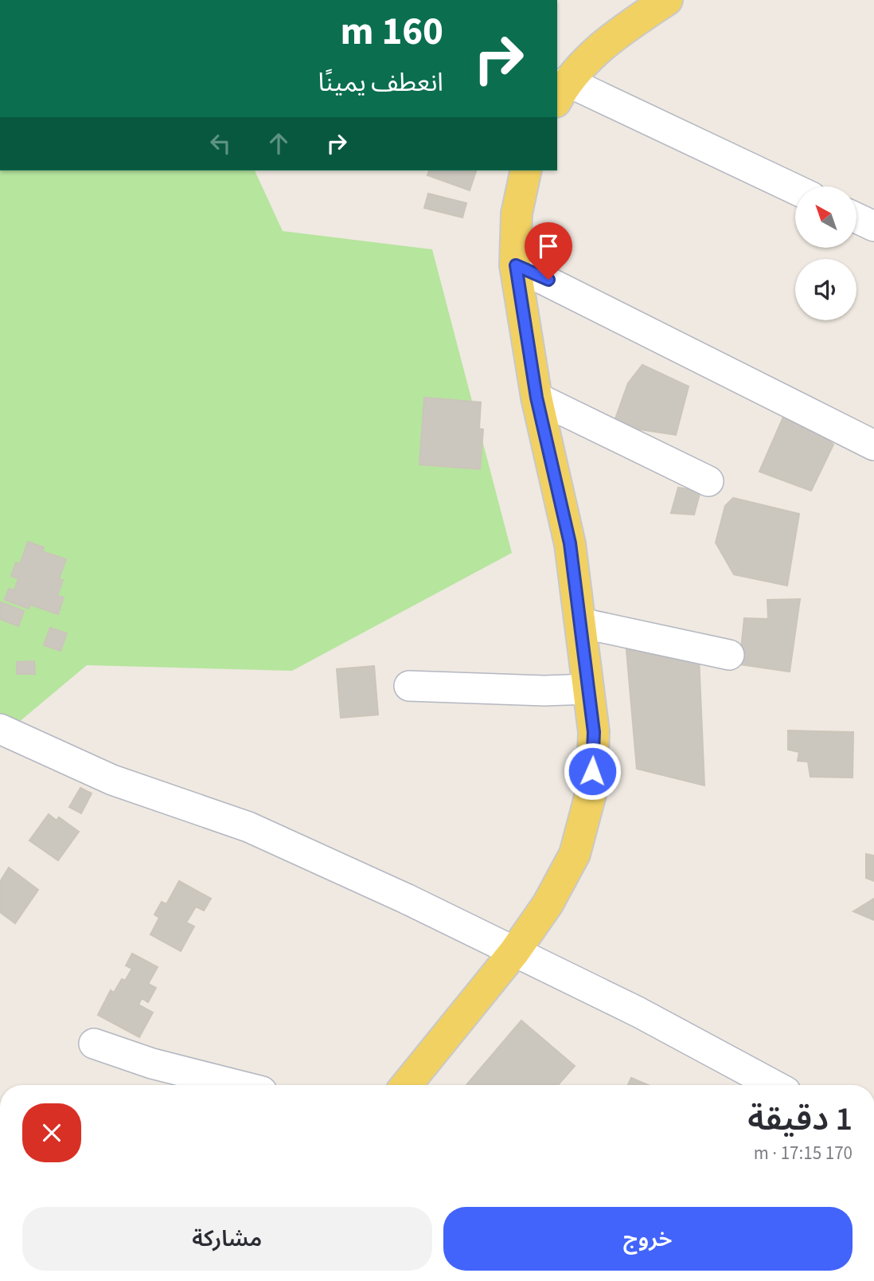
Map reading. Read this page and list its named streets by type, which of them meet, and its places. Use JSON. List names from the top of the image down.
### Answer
{
  "north": "top left",
  "page": {
    "turn": ["160 m", "انعطف يمينًا"],
    "heading": ["1 دقيقة", "170 m · 17:15"],
    "buttons": ["خروج", "مشاركة"]
  }
}
